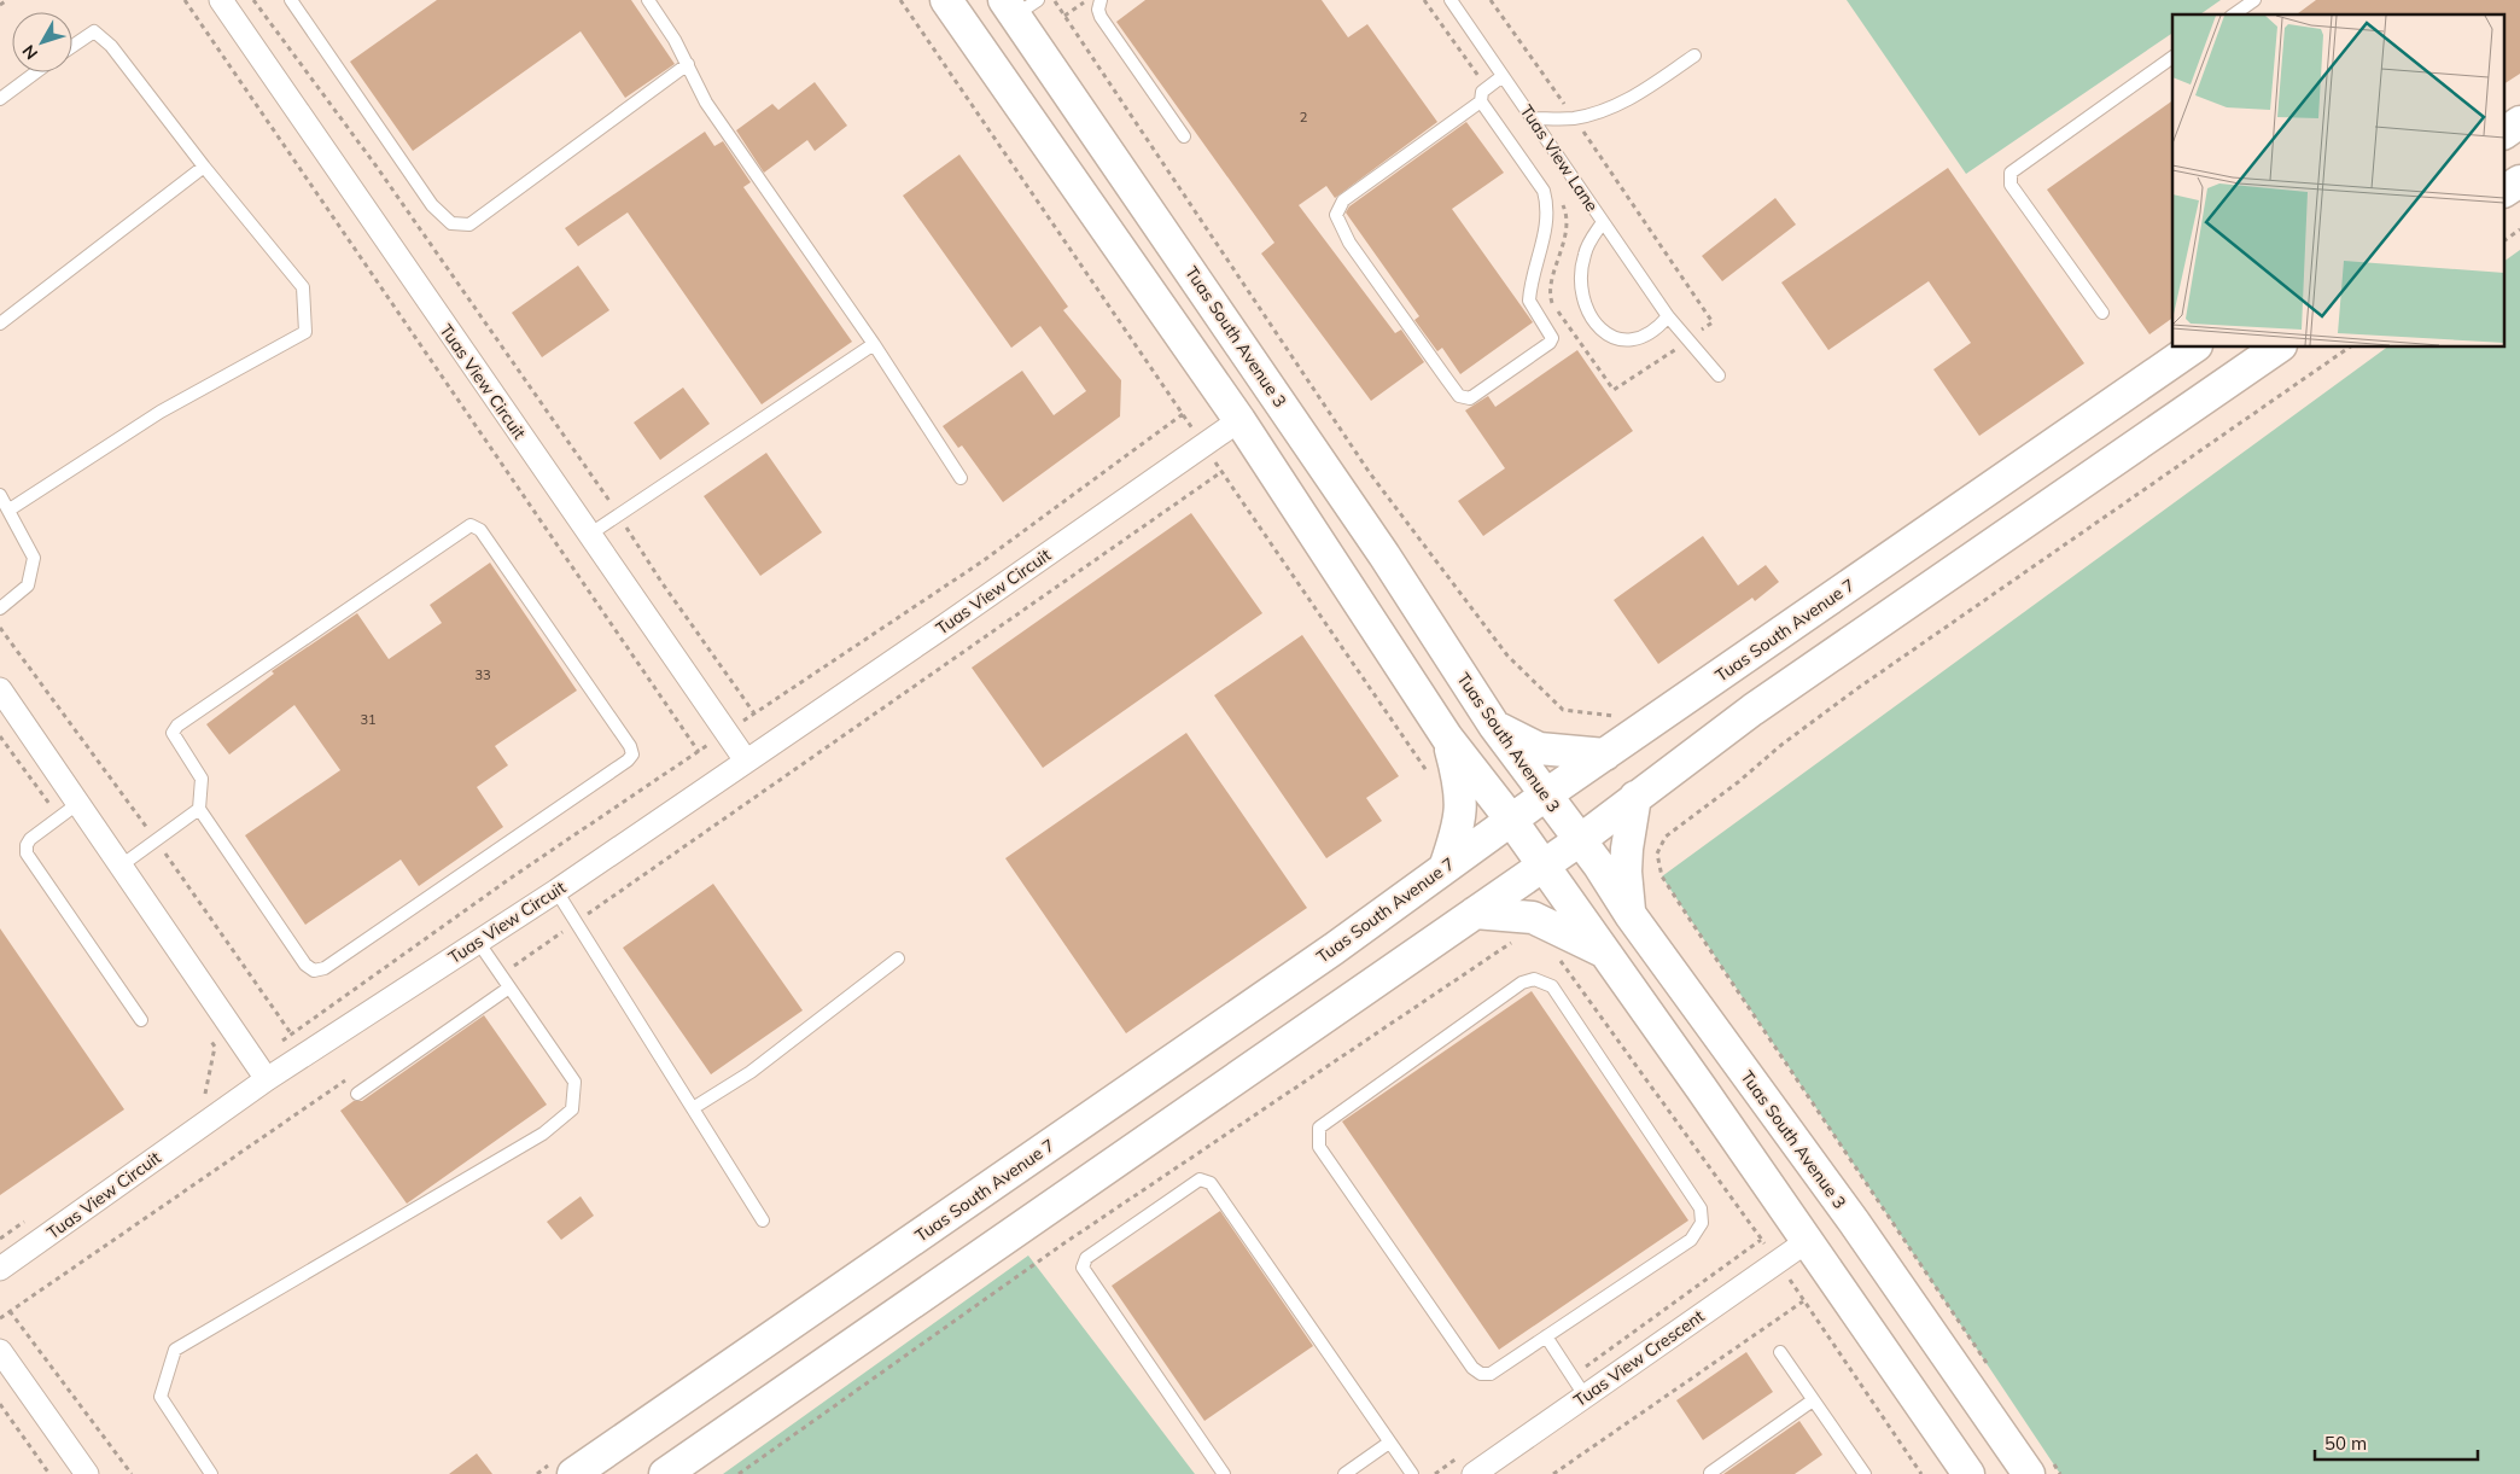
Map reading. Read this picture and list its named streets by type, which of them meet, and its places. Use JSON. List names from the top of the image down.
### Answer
{
  "streets": {
    "street": [
      "Tuas South Avenue 3",
      "Tuas View Circuit",
      "Tuas South Avenue 7",
      "Tuas View Crescent"
    ],
    "lane": ["Tuas View Lane"]
  },
  "crossings": [
    ["Tuas South Avenue 3", "Tuas South Avenue 7"]
  ],
  "house_numbers": ["2", "33", "31"],
  "scale_bar": "50 m",
  "north": "bottom left"
}
